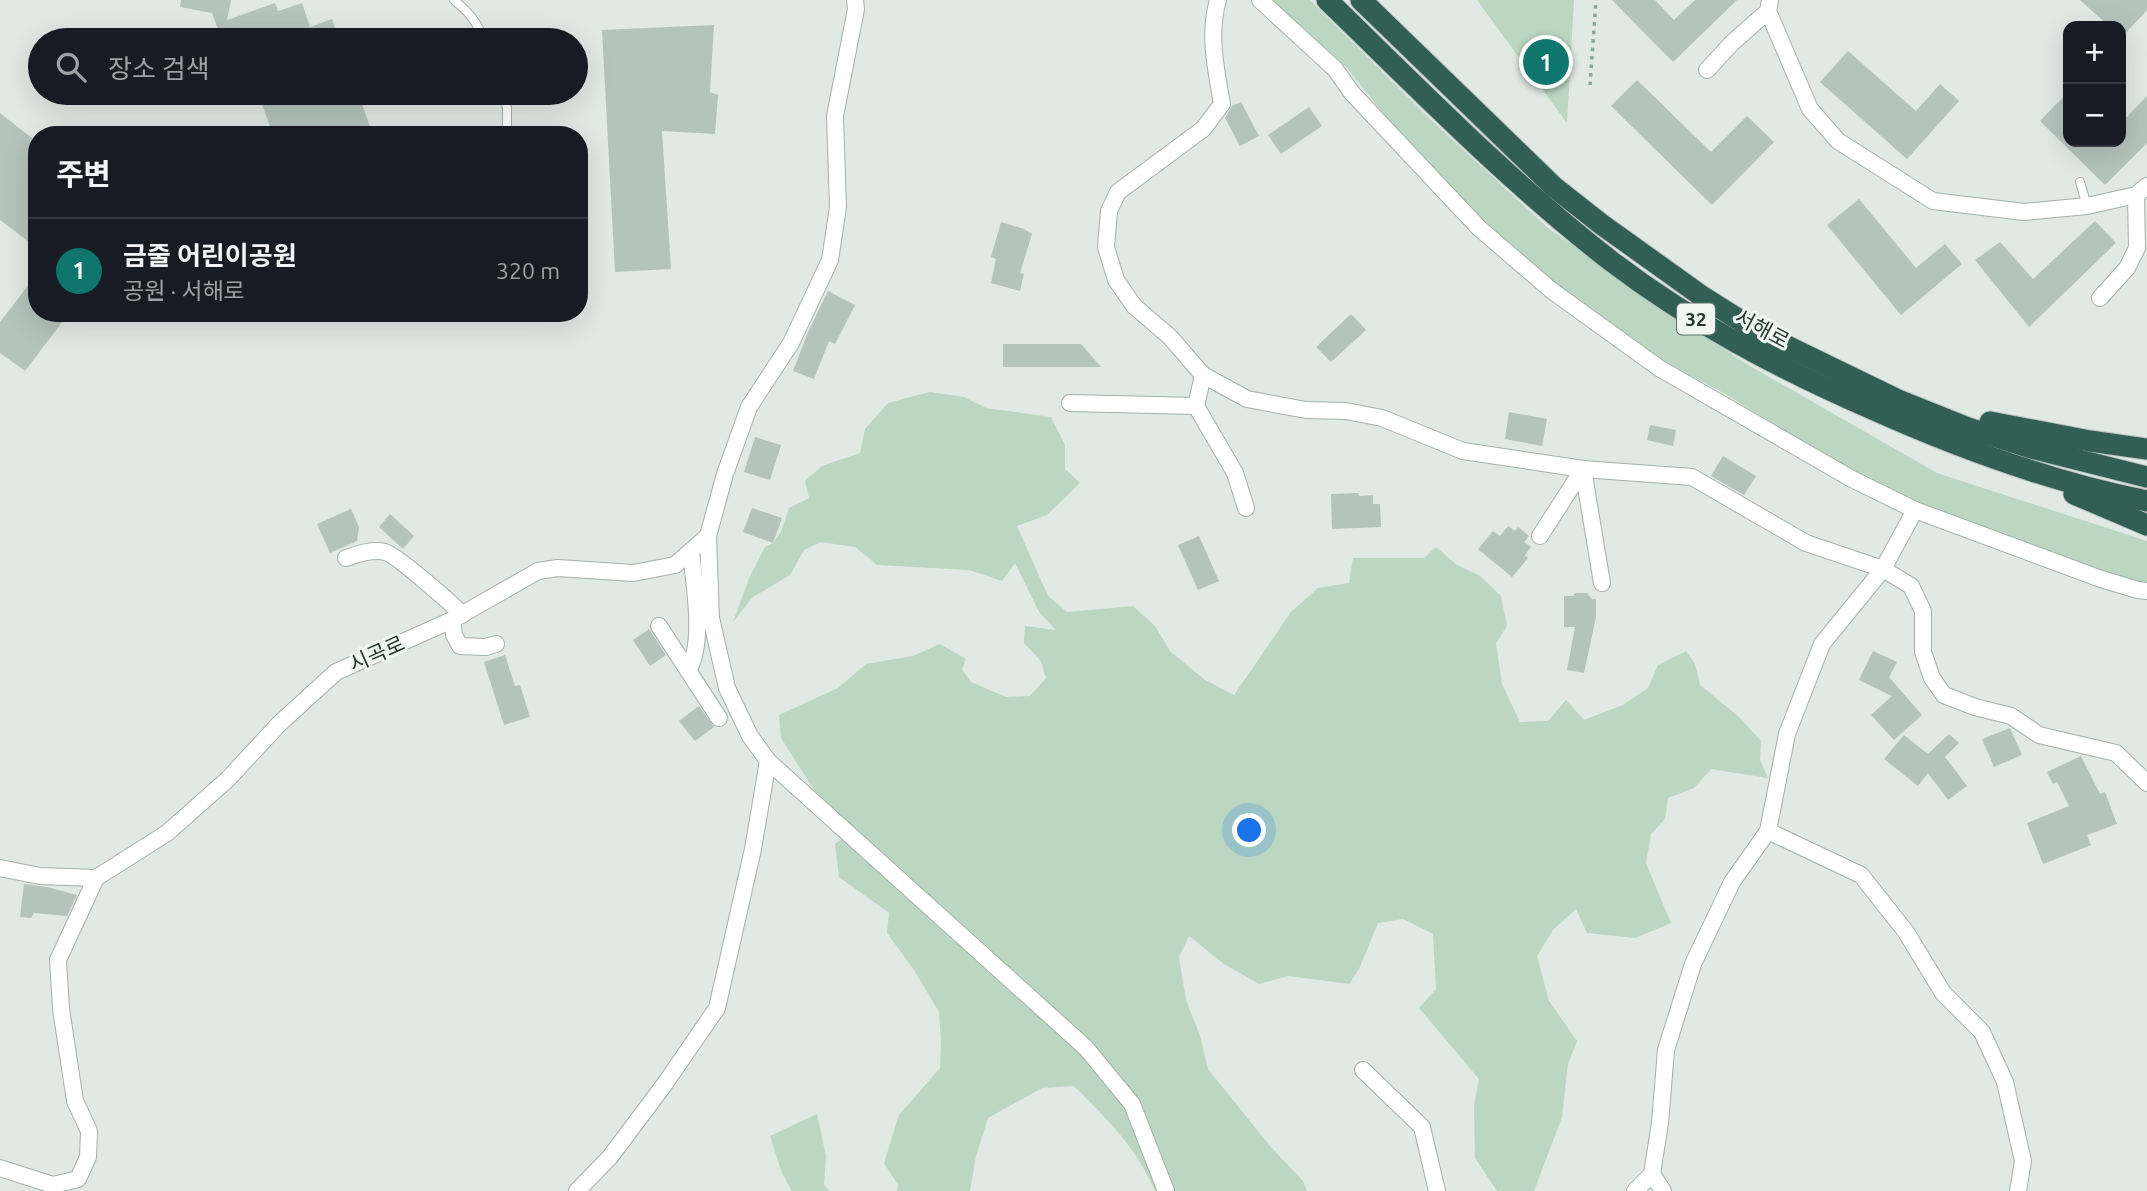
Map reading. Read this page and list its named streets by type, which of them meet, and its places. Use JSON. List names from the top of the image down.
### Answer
{
  "streets": {
    "highway": ["32", "서해로"],
    "street": ["시곡로"]
  },
  "page": {
    "map_buttons": ["+", "−"],
    "search": "장소 검색",
    "pins": "1",
    "heading": "주변",
    "list": [
      {
        "mark": "1",
        "name": "금줄 어린이공원",
        "note": "공원 · 서해로",
        "value": "320 m"
      }
    ]
  }
}
